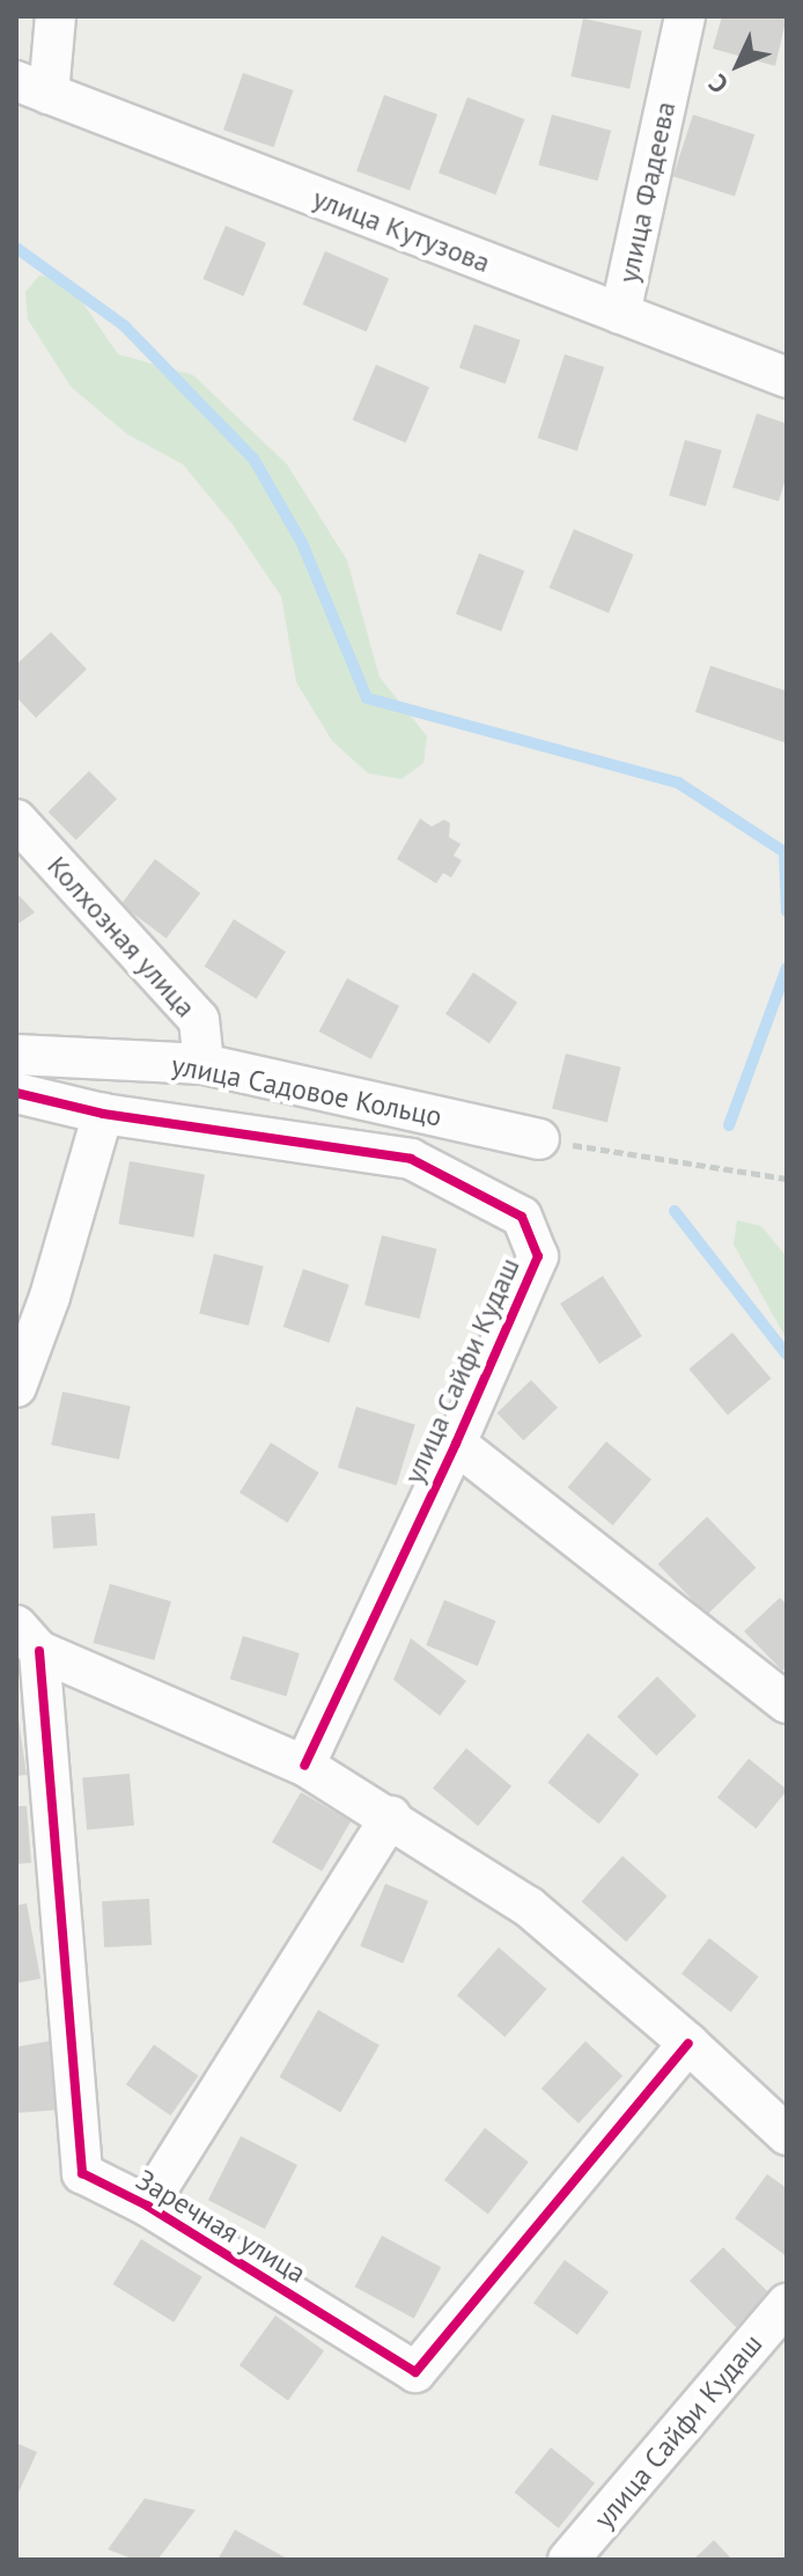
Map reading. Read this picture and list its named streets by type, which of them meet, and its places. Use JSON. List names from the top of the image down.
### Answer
{
  "streets": {
    "street": [
      "улица Фадеева",
      "улица Кутузова",
      "Колхозная улица",
      "улица Садовое Кольцо",
      "улица Сайфи Кудаш",
      "Заречная улица"
    ]
  },
  "crossings": [
    ["улица Фадеева", "улица Кутузова"],
    ["Колхозная улица", "улица Садовое Кольцо"]
  ],
  "north": "bottom left"
}
